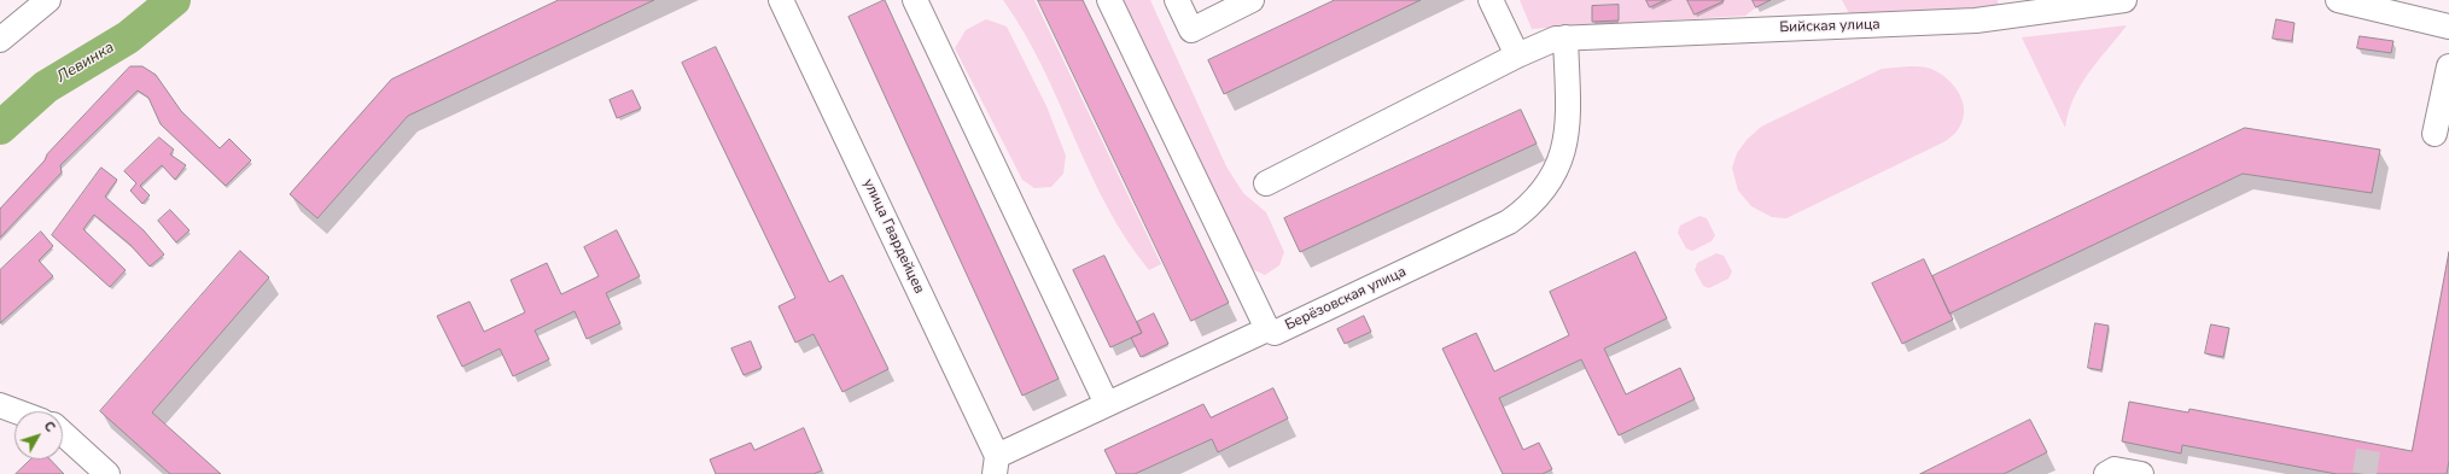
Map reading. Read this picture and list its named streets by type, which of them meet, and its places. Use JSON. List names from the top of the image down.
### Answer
{
  "streets": {
    "street": ["Бийская улица", "улица Гвардейцев", "Берёзовская улица"]
  },
  "crossings": [
    ["Бийская улица", "Берёзовская улица"],
    ["улица Гвардейцев", "Берёзовская улица"]
  ],
  "water": ["Левинка"],
  "north": "top right"
}
